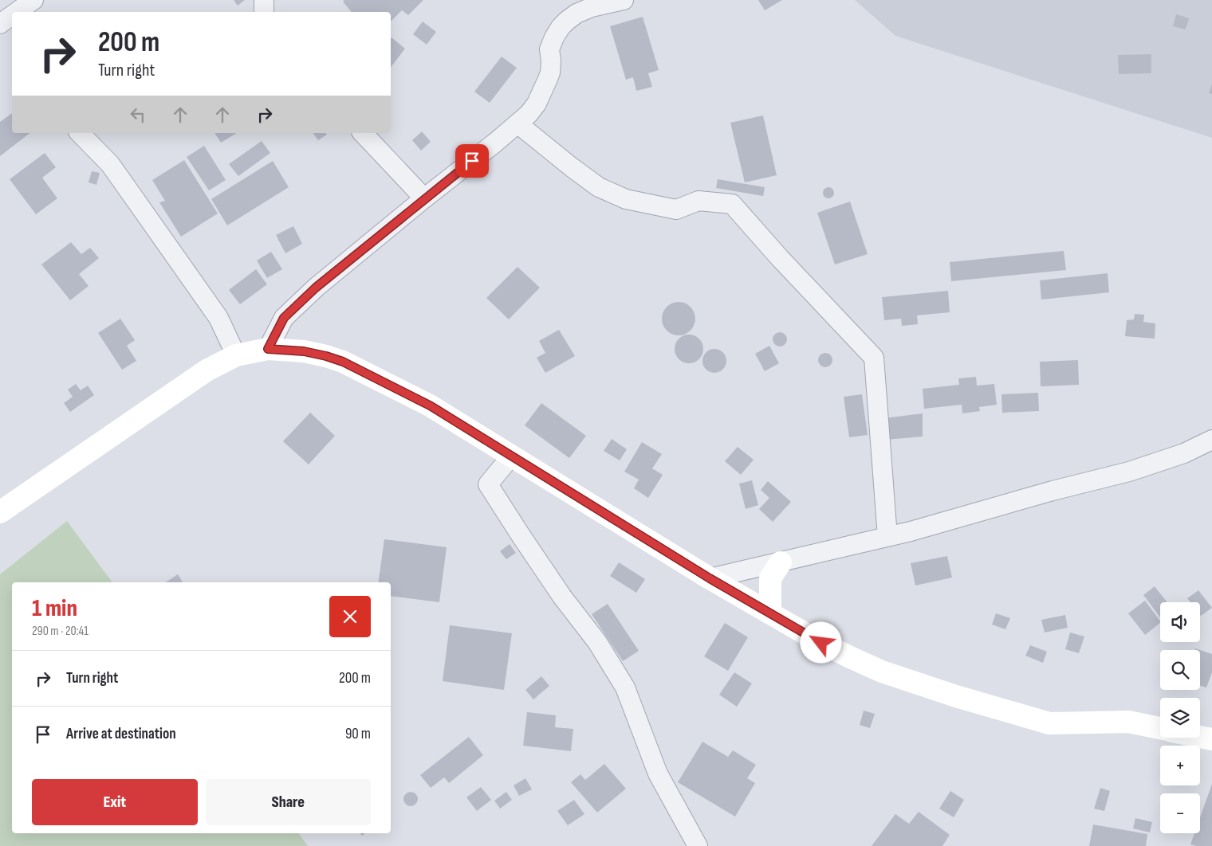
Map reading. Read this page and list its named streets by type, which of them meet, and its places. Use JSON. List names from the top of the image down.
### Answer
{
  "page": {
    "turn": ["200 m", "Turn right"],
    "heading": ["1 min", "290 m · 20:41"],
    "map_buttons": ["+", "−"],
    "list": [
      {
        "name": "Turn right",
        "value": "200 m"
      },
      {
        "name": "Arrive at destination",
        "value": "90 m"
      }
    ],
    "buttons": ["Exit", "Share"]
  }
}
